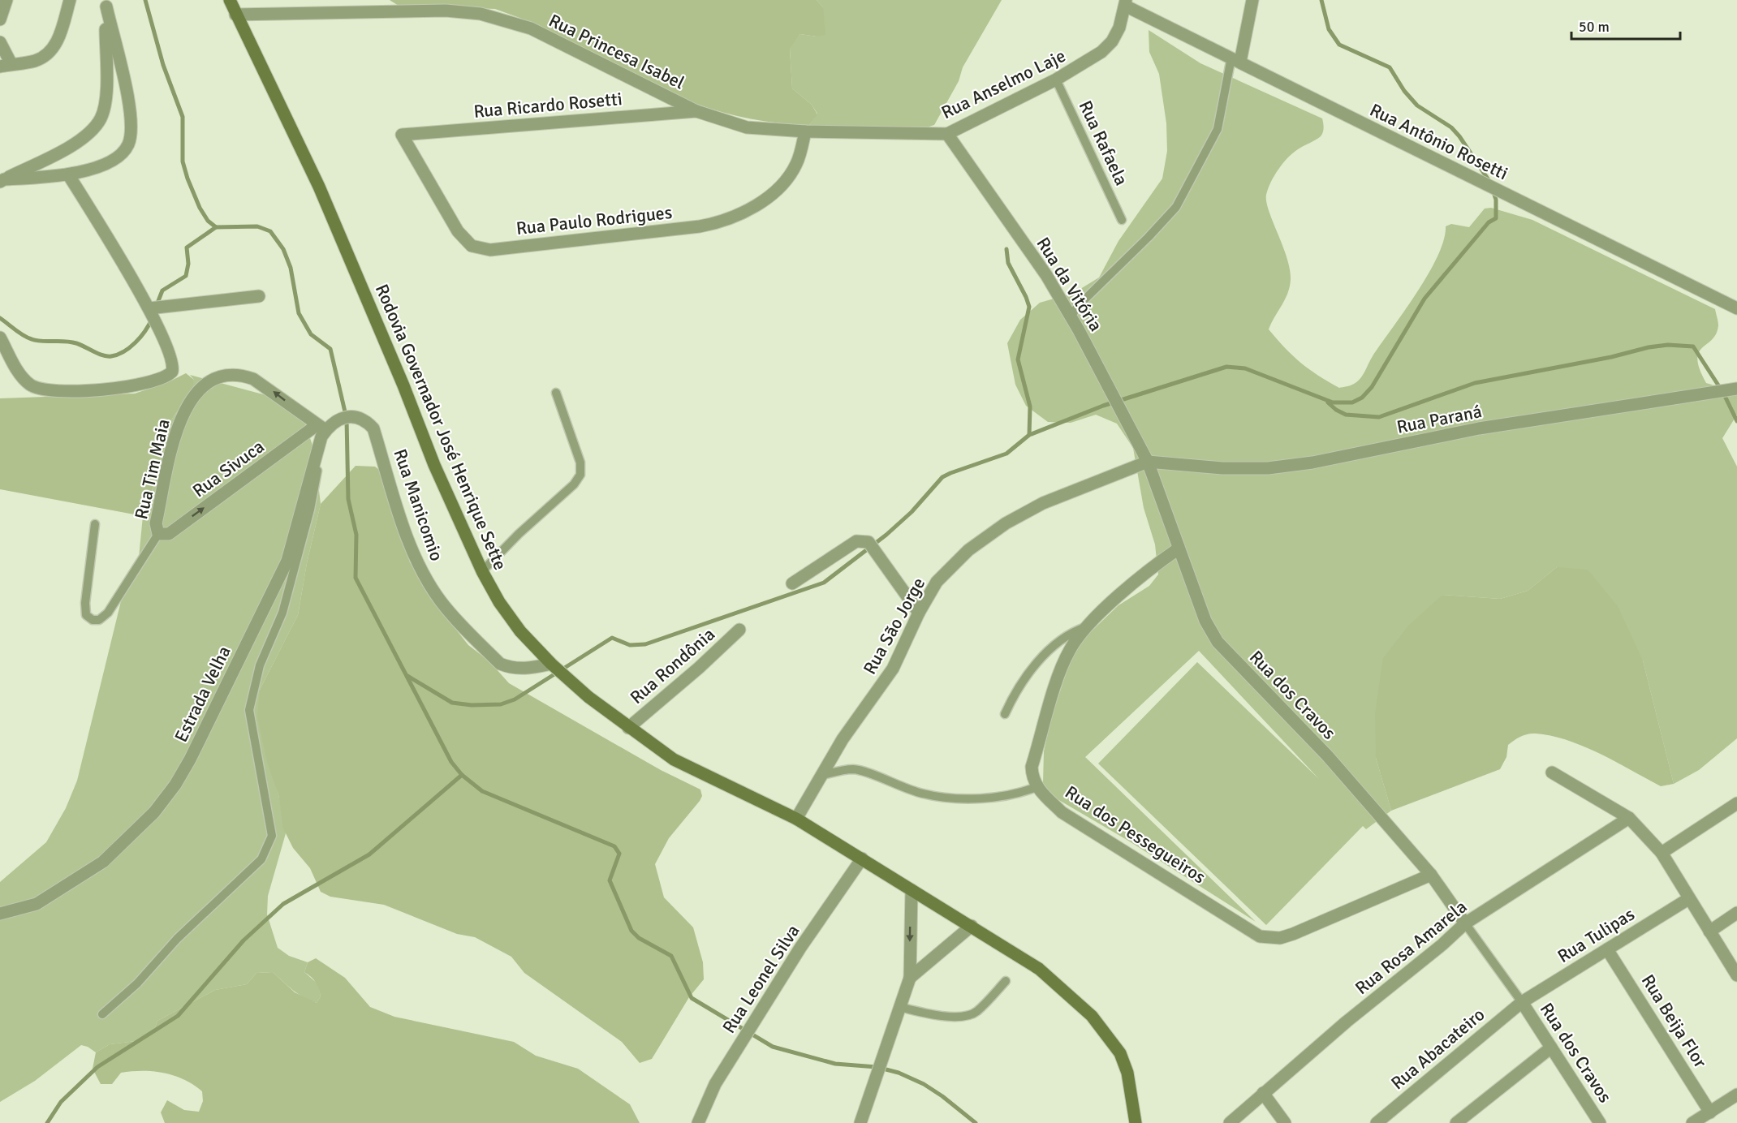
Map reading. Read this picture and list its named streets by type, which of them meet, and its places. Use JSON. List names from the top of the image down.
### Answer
{
  "streets": {
    "main road": ["Rodovia Governador José Henrique Sette"],
    "street": [
      "Rua Princesa Isabel",
      "Rua Anselmo Laje",
      "Rua Ricardo Rosetti",
      "Rua Antônio Rosetti",
      "Rua Paulo Rodrigues",
      "Rua da Vitória",
      "Rua Paraná",
      "Rua Sivuca",
      "Rua Tim Maia",
      "Rua Manicomio",
      "Rua São Jorge",
      "Rua Rondônia",
      "Estrada Velha",
      "Rua dos Cravos",
      "Rua dos Pessegueiros",
      "Rua Tulipas",
      "Rua Rosa Amarela",
      "Rua Leonel Silva",
      "Rua Beija Flor",
      "Rua Abacateiro"
    ],
    "lane": ["Rua Rafaela"]
  },
  "crossings": [
    ["Rua Princesa Isabel", "Rua Anselmo Laje"],
    ["Rua Princesa Isabel", "Rua Ricardo Rosetti"],
    ["Rua Princesa Isabel", "Rua Paulo Rodrigues"],
    ["Rua Princesa Isabel", "Rodovia Governador José Henrique Sette"],
    ["Rua Anselmo Laje", "Rua Antônio Rosetti"],
    ["Rua Anselmo Laje", "Rua Rafaela"],
    ["Rua Anselmo Laje", "Rua Paulo Rodrigues"],
    ["Rua Anselmo Laje", "Rua da Vitória"],
    ["Rua Ricardo Rosetti", "Rua Paulo Rodrigues"],
    ["Rua da Vitória", "Rua Paraná"],
    ["Rua da Vitória", "Rua São Jorge"],
    ["Rua da Vitória", "Rua dos Cravos"],
    ["Rua Paraná", "Rua São Jorge"],
    ["Rua Paraná", "Rua dos Cravos"],
    ["Rodovia Governador José Henrique Sette", "Rua Manicomio"],
    ["Rodovia Governador José Henrique Sette", "Rua São Jorge"],
    ["Rodovia Governador José Henrique Sette", "Rua Rondônia"],
    ["Rodovia Governador José Henrique Sette", "Rua Leonel Silva"],
    ["Rua Sivuca", "Rua Tim Maia"],
    ["Rua Sivuca", "Rua Manicomio"],
    ["Rua Sivuca", "Estrada Velha"],
    ["Rua Tim Maia", "Rua Manicomio"],
    ["Rua Tim Maia", "Estrada Velha"],
    ["Rua Manicomio", "Estrada Velha"],
    ["Rua São Jorge", "Rua dos Cravos"],
    ["Rua dos Cravos", "Rua dos Pessegueiros"],
    ["Rua dos Cravos", "Rua Tulipas"],
    ["Rua dos Cravos", "Rua Rosa Amarela"],
    ["Rua dos Cravos", "Rua Abacateiro"],
    ["Rua Tulipas", "Rua Beija Flor"],
    ["Rua Tulipas", "Rua Abacateiro"]
  ],
  "one_way": ["Rua Sivuca"],
  "scale_bar": "50 m"
}
